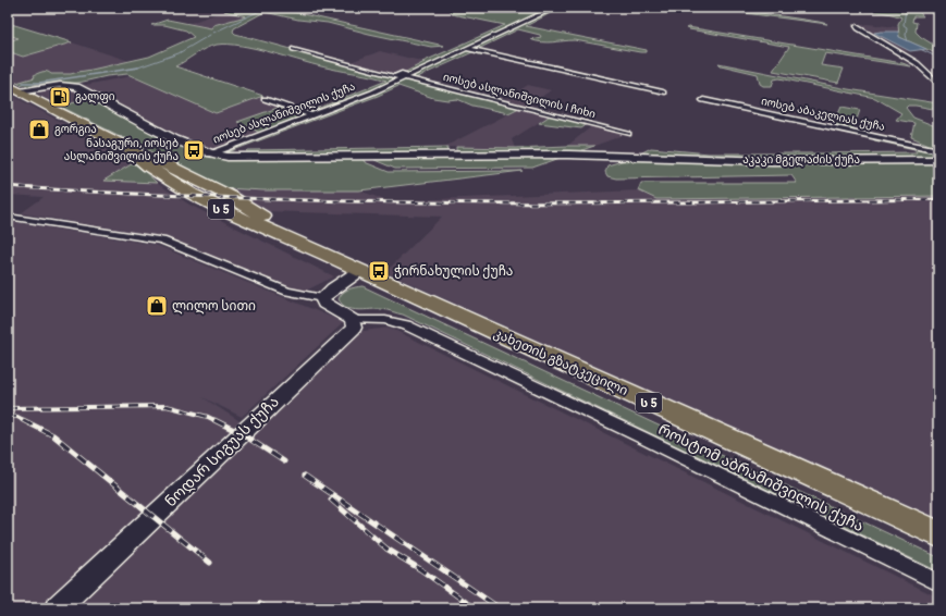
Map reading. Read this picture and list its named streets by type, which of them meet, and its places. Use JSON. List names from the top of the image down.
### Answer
{
  "streets": {
    "highway": ["ს 5", "კახეთის გზატკეცილი"],
    "street": [
      "იოსებ ასლანიშვილის I ჩიხი",
      "იოსებ ასლანიშვილის ქუჩა",
      "იოსებ აბაკელიას ქუჩა",
      "აკაკი მგელაძის ქუჩა",
      "ნოდარ სიგუას ქუჩა",
      "როსტომ აბრამიშვილის ქუჩა"
    ]
  },
  "crossings": [
    ["იოსებ ასლანიშვილის I ჩიხი", "იოსებ ასლანიშვილის ქუჩა"],
    ["იოსებ ასლანიშვილის ქუჩა", "აკაკი მგელაძის ქუჩა"],
    ["იოსებ ასლანიშვილის ქუჩა", "კახეთის გზატკეცილი"],
    ["ნოდარ სიგუას ქუჩა", "როსტომ აბრამიშვილის ქუჩა"]
  ],
  "places": {
    "fuel station": ["გალფი"],
    "shop": ["გორგია", "ლილო სითი"],
    "bus stop": ["ნასაგური, იოსებ ასლანიშვილის ქუჩა", "ჭირნახულის ქუჩა"]
  }
}
